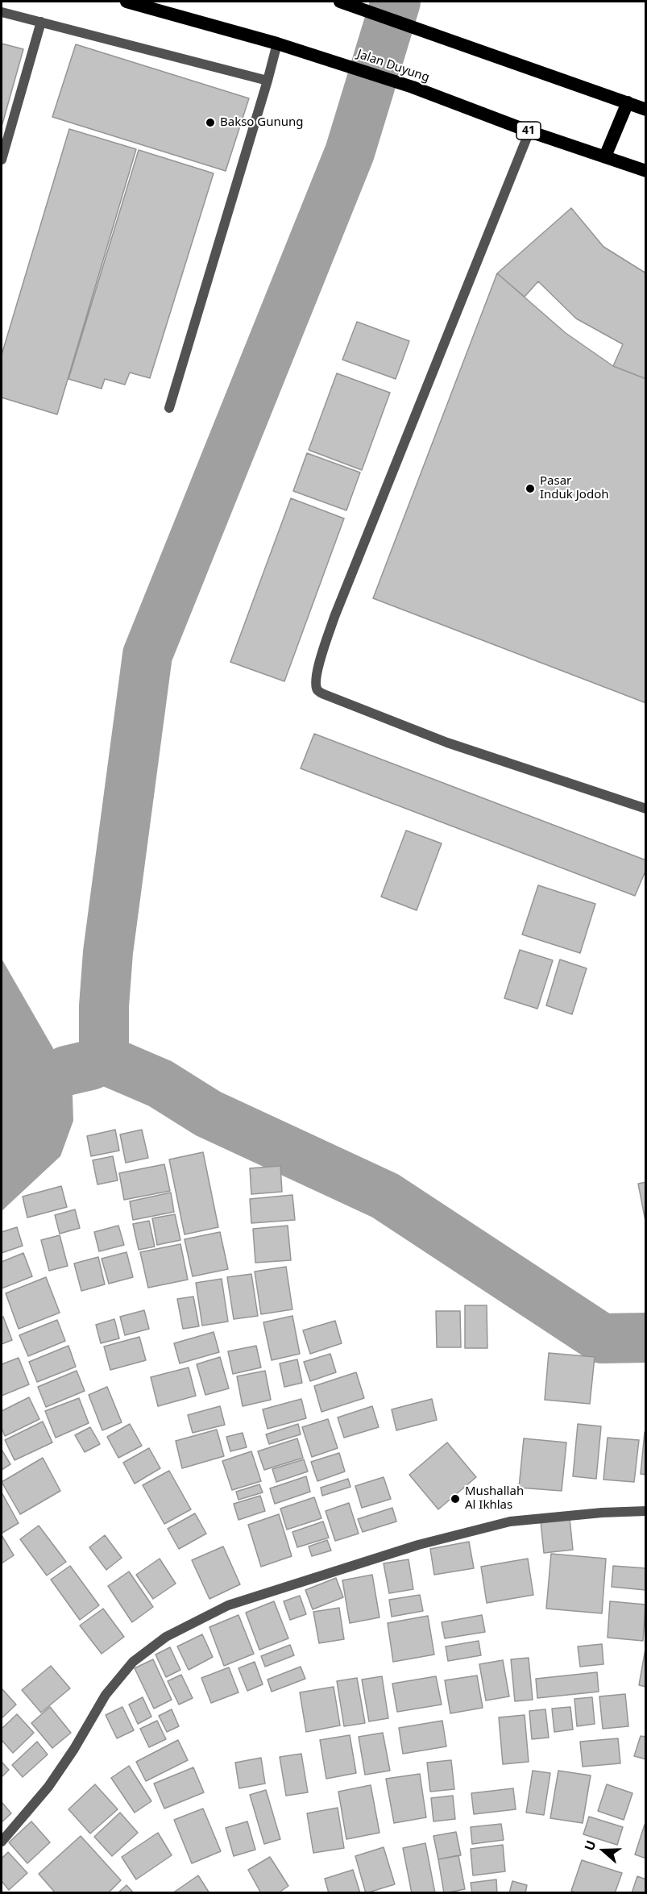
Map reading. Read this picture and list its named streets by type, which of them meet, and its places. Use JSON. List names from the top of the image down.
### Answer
{
  "streets": {
    "highway": ["Jalan Duyung", "41"]
  },
  "places": ["Bakso Gunung", "Pasar Induk Jodoh", "Mushallah Al Ikhlas"],
  "north": "left"
}
